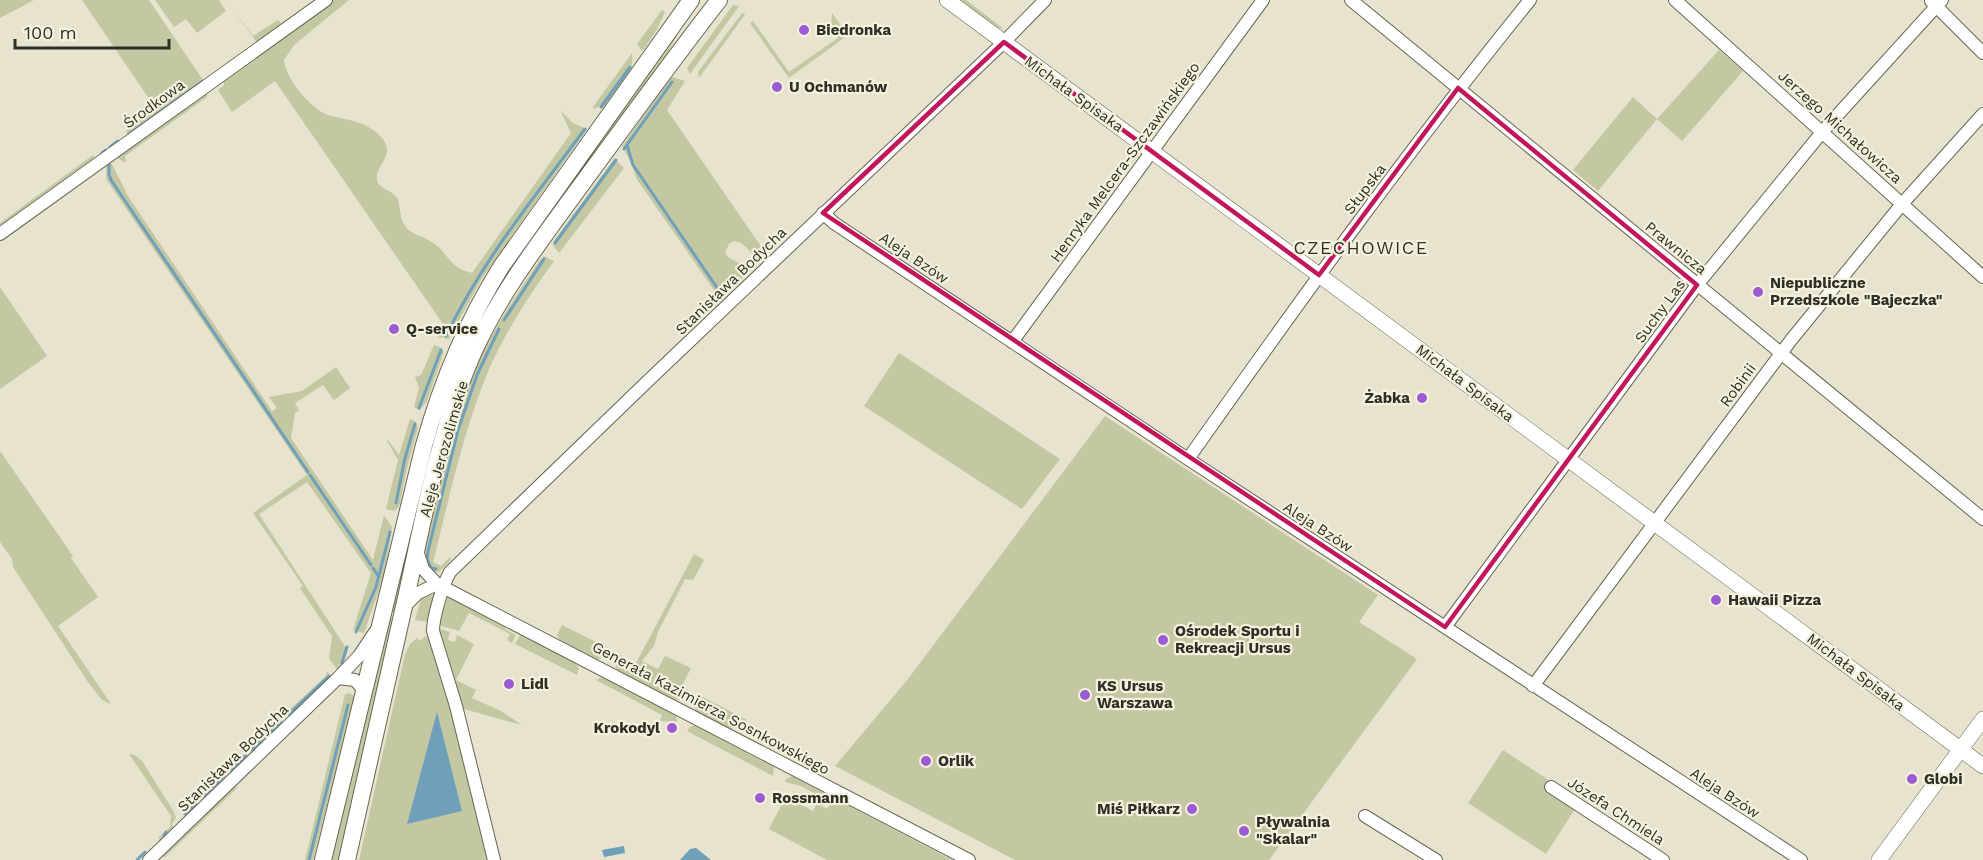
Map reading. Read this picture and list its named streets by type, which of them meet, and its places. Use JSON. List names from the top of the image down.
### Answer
{
  "streets": {
    "main road": ["Aleje Jerozolimskie"],
    "street": [
      "Michała Spisaka",
      "Środkowa",
      "Jerzego Michałowicza",
      "Henryka Melcera-Szczawińskiego",
      "Słupska",
      "Prawnicza",
      "Aleja Bzów",
      "Stanisława Bodycha",
      "Suchy Las",
      "Robinii",
      "Generała Kazimierza Sosnkowskiego",
      "Józefa Chmiela"
    ]
  },
  "crossings": [
    ["Michała Spisaka", "Henryka Melcera-Szczawińskiego"],
    ["Michała Spisaka", "Słupska"],
    ["Michała Spisaka", "Stanisława Bodycha"],
    ["Michała Spisaka", "Suchy Las"],
    ["Michała Spisaka", "Robinii"],
    ["Jerzego Michałowicza", "Suchy Las"],
    ["Jerzego Michałowicza", "Robinii"],
    ["Henryka Melcera-Szczawińskiego", "Aleja Bzów"],
    ["Słupska", "Prawnicza"],
    ["Słupska", "Aleja Bzów"],
    ["Prawnicza", "Suchy Las"],
    ["Prawnicza", "Robinii"],
    ["Aleja Bzów", "Stanisława Bodycha"],
    ["Aleja Bzów", "Suchy Las"],
    ["Aleja Bzów", "Robinii"],
    ["Stanisława Bodycha", "Aleje Jerozolimskie"],
    ["Stanisława Bodycha", "Generała Kazimierza Sosnkowskiego"],
    ["Aleje Jerozolimskie", "Generała Kazimierza Sosnkowskiego"]
  ],
  "districts": ["CZECHOWICE"],
  "places": [
    "Biedronka",
    "U Ochmanów",
    "Niepubliczne Przedszkole \"Bajeczka\"",
    "Q-service",
    "Żabka",
    "Hawaii Pizza",
    "Ośrodek Sportu i Rekreacji Ursus",
    "Lidl",
    "KS Ursus Warszawa",
    "Krokodyl",
    "Orlik",
    "Globi",
    "Rossmann",
    "Miś Piłkarz",
    "Pływalnia \"Skalar\""
  ],
  "scale_bar": "100 m"
}
